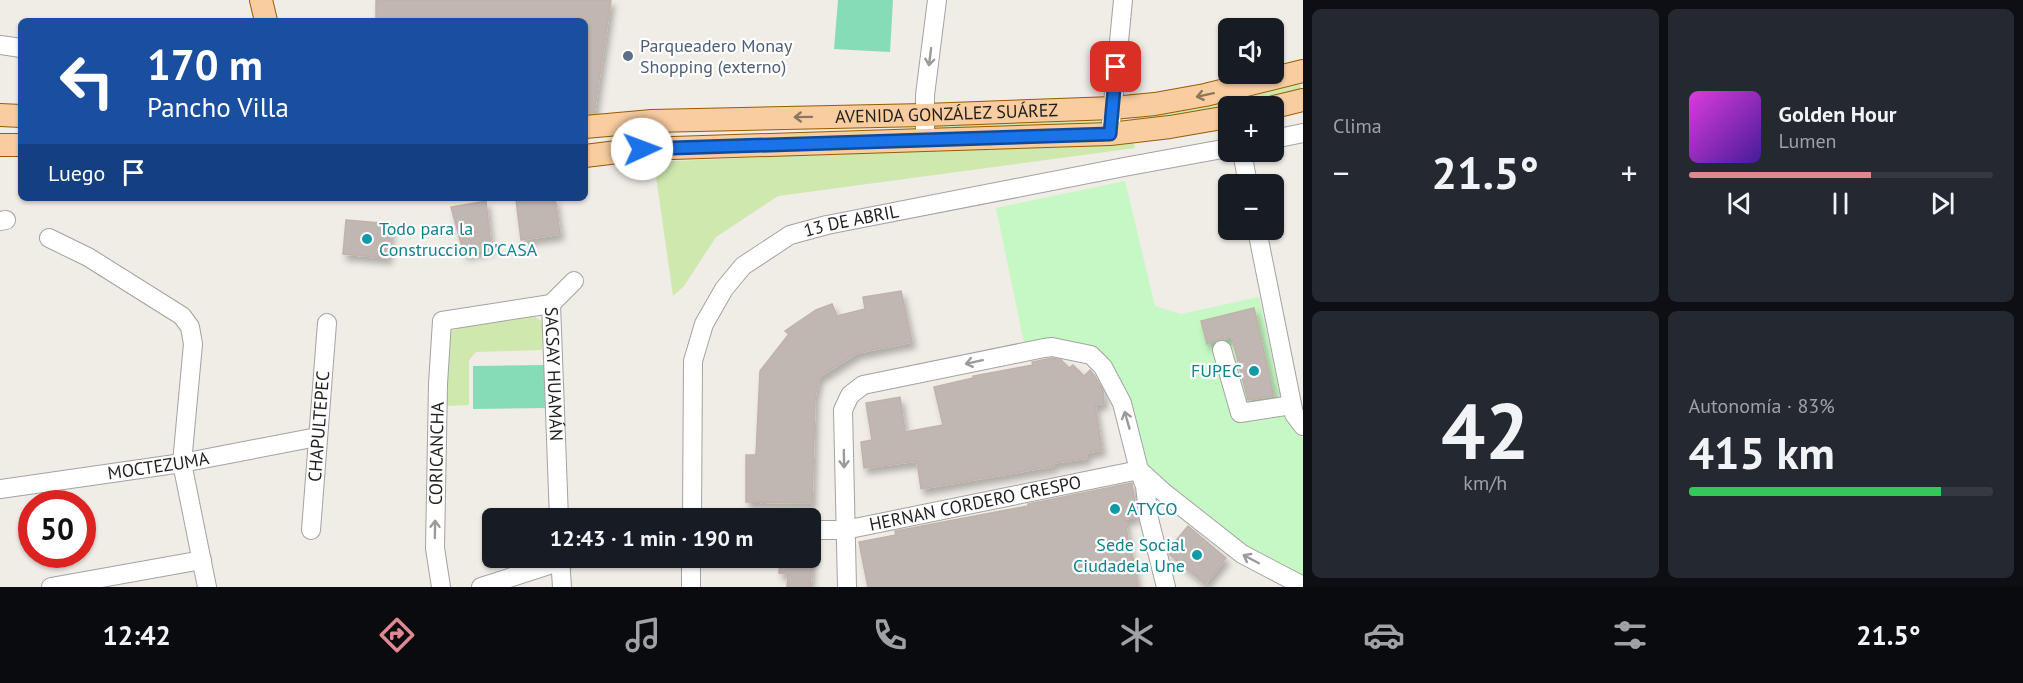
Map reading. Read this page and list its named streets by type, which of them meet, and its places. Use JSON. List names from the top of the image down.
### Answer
{
  "streets": {
    "main road": ["AVENIDA GONZÁLEZ SUÁREZ"],
    "street": [
      "13 DE ABRIL",
      "SACSAY HUAMÁN",
      "CHAPULTEPEC",
      "CORICANCHA",
      "MOCTEZUMA",
      "HERNAN CORDERO CRESPO"
    ]
  },
  "crossings": [
    ["SACSAY HUAMÁN", "CORICANCHA"],
    ["CHAPULTEPEC", "MOCTEZUMA"]
  ],
  "one_way": ["CORICANCHA"],
  "places": [
    "Parqueadero Monay Shopping (externo)",
    "Todo para la Construccion D'CASA",
    "FUPEC",
    "ATYCO",
    "Sede Social Ciudadela Une"
  ],
  "page": {
    "tile": [
      "Clima",
      ["42", "km/h"],
      ["Autonomía · 83%", "415 km"]
    ],
    "map_buttons": ["+", "−"],
    "turn": ["170 m", "Pancho Villa"],
    "song": ["Golden Hour", "Lumen"],
    "then": "Luego",
    "heat": ["−", "21.5°", "+"],
    "limit": "50",
    "trip": "12:43 · 1 min · 190 m",
    "tabs": ["12:42", "21.5°"]
  }
}
